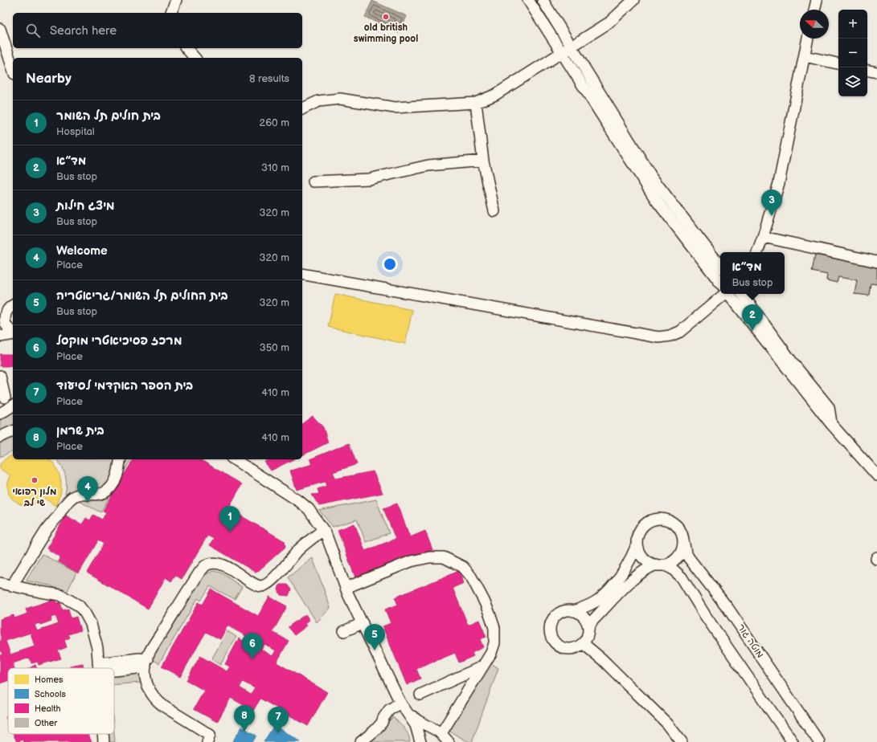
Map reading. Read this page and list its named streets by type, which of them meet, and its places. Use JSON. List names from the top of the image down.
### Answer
{
  "streets": {
    "street": ["מוטה גור"]
  },
  "places": ["old british swimming pool", "מלון רפואי שי לב"],
  "legend": [
    "Homes",
    "Schools",
    "Health",
    "Other"
  ],
  "north": "left",
  "page": {
    "map_buttons": ["+", "−"],
    "search": "Search here",
    "heading": ["Nearby", "8 results"],
    "list": [
      {
        "mark": "1",
        "name": "בית חולים תל השומר",
        "note": "Hospital",
        "value": "260 m"
      },
      {
        "mark": "2",
        "name": "מד״א",
        "note": "Bus stop",
        "value": "310 m"
      },
      {
        "mark": "3",
        "name": "מיצג חילות",
        "note": "Bus stop",
        "value": "320 m"
      },
      {
        "mark": "4",
        "name": "Welcome",
        "note": "Place",
        "value": "320 m"
      },
      {
        "mark": "5",
        "name": "בית החולים תל השומר/גריאטריה",
        "note": "Bus stop",
        "value": "320 m"
      },
      {
        "mark": "6",
        "name": "מרכז פסיכיאטרי מוקסל",
        "note": "Place",
        "value": "350 m"
      },
      {
        "mark": "7",
        "name": "בית הספר האקדמי לסיעוד",
        "note": "Place",
        "value": "410 m"
      },
      {
        "mark": "8",
        "name": "בית שרמן",
        "note": "Place",
        "value": "410 m"
      }
    ],
    "pins": [
      "3",
      "2",
      "4",
      "1",
      "5",
      "6",
      "8",
      "7"
    ],
    "popup": ["מד״א", "Bus stop"]
  }
}
